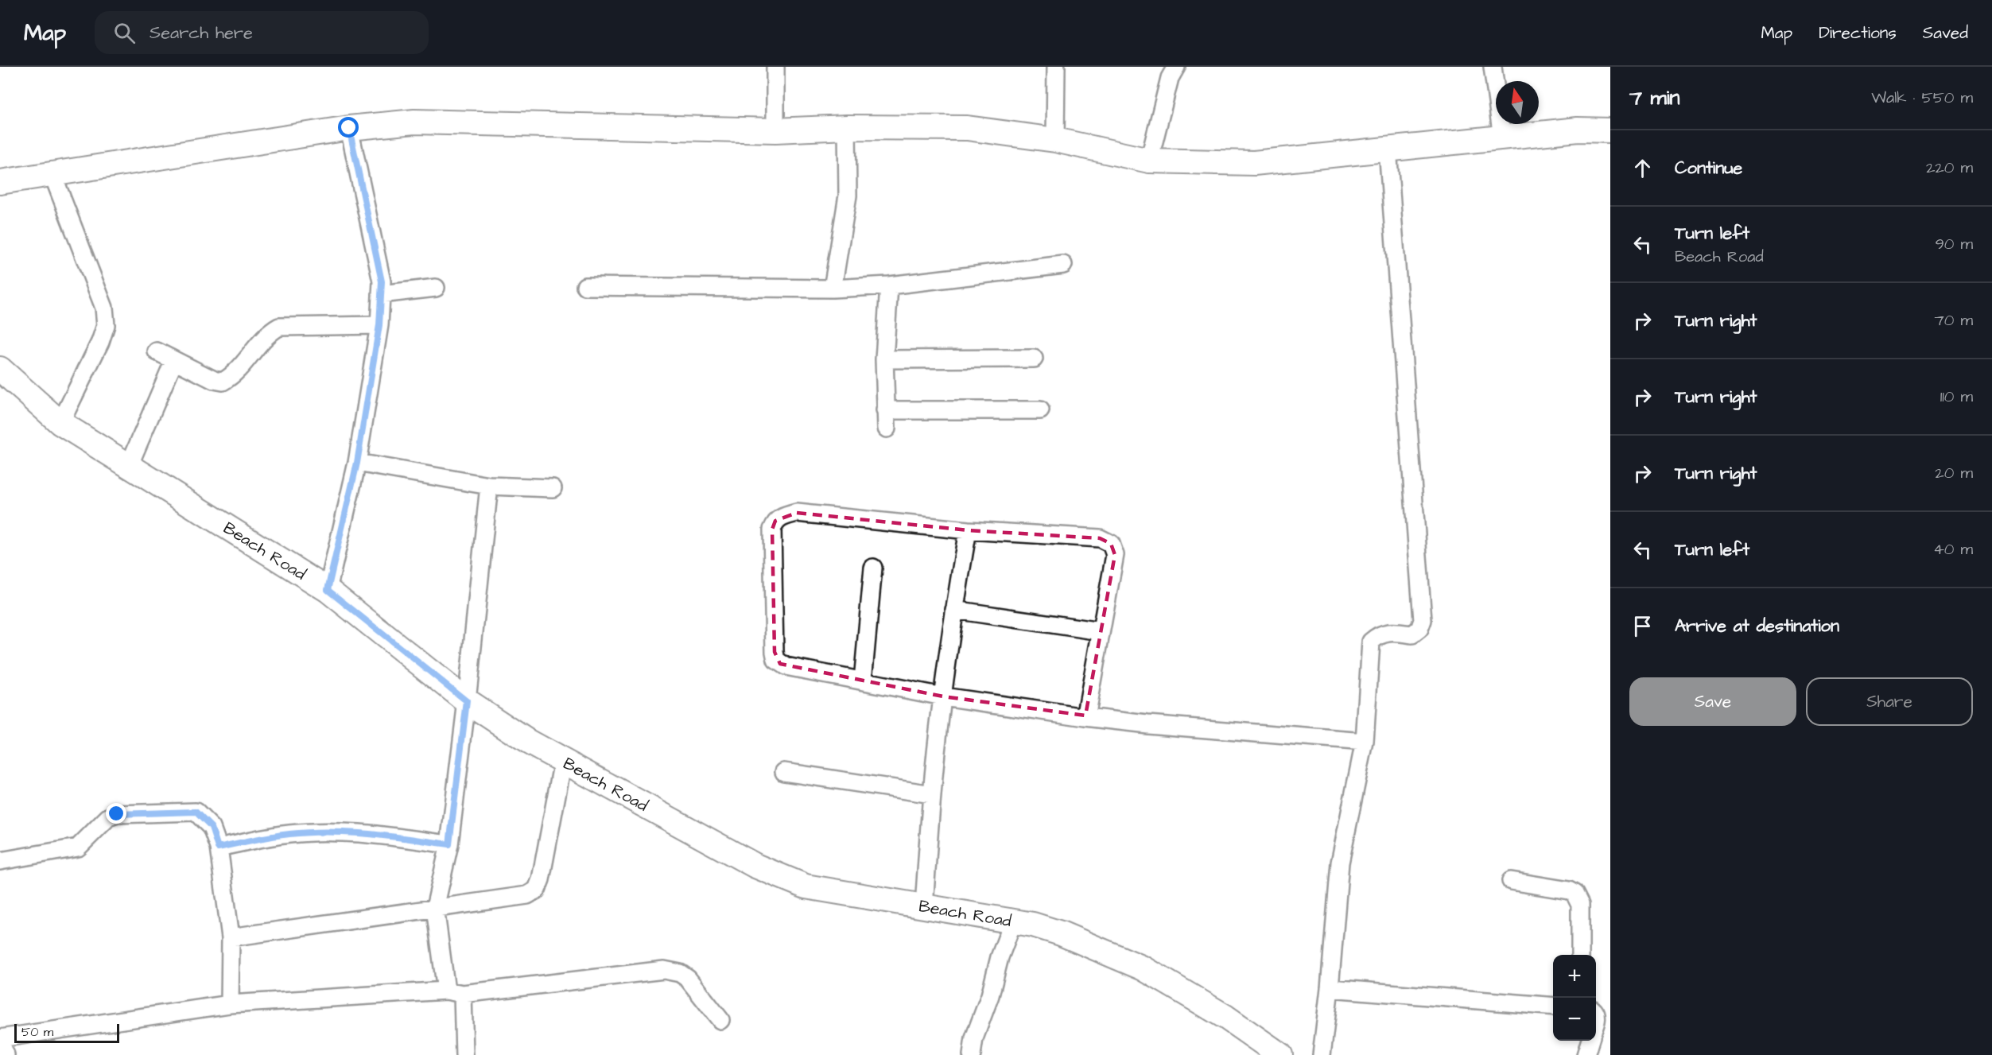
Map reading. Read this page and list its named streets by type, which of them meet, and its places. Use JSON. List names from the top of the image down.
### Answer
{
  "streets": {
    "street": ["Beach Road"]
  },
  "scale_bar": "50 m",
  "north": "top",
  "page": {
    "header": "Map",
    "search": "Search here",
    "nav": ["Map", "Directions", "Saved"],
    "heading": ["7 min", "Walk · 550 m"],
    "list": [
      ["Continue", "220 m"],
      ["Turn left", "Beach Road", "90 m"],
      ["Turn right", "70 m"],
      ["Turn right", "110 m"],
      ["Turn right", "20 m"],
      ["Turn left", "40 m"],
      "Arrive at destination"
    ],
    "buttons": ["Save", "Share"],
    "map_buttons": ["+", "−"],
    "scale": "50 m"
  }
}
